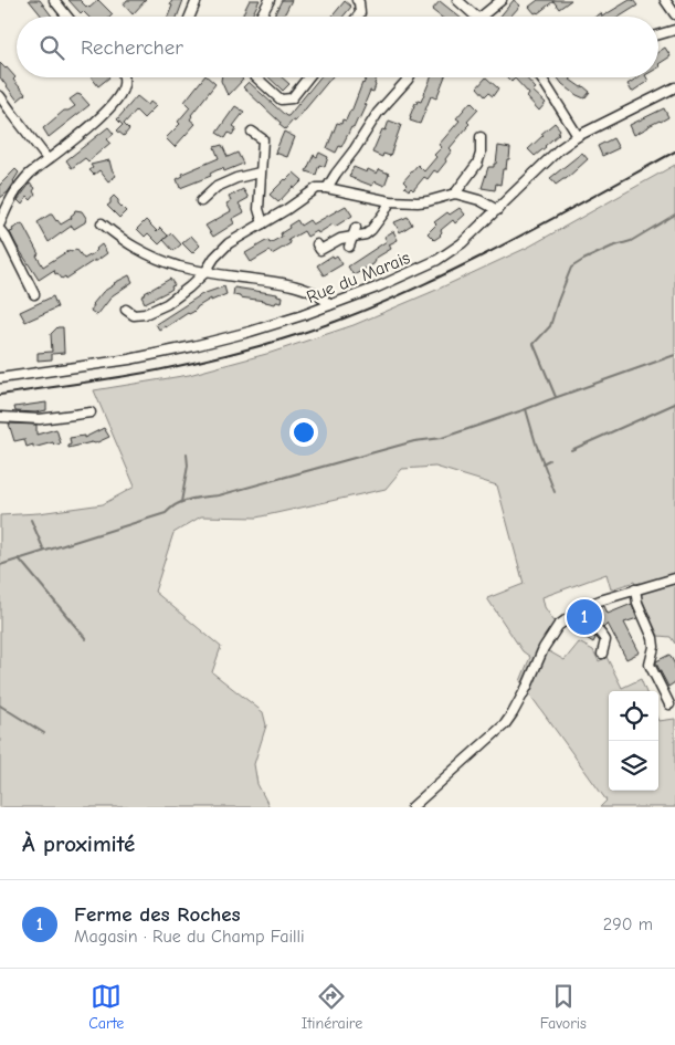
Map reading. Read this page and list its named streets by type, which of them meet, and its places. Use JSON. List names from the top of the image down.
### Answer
{
  "streets": {
    "street": ["Rue du Marais"]
  },
  "page": {
    "search": "Rechercher",
    "pins": "1",
    "heading": "À proximité",
    "list": [
      {
        "mark": "1",
        "name": "Ferme des Roches",
        "note": "Magasin · Rue du Champ Failli",
        "value": "290 m"
      }
    ],
    "nav": ["Carte", "Itinéraire", "Favoris"]
  }
}
